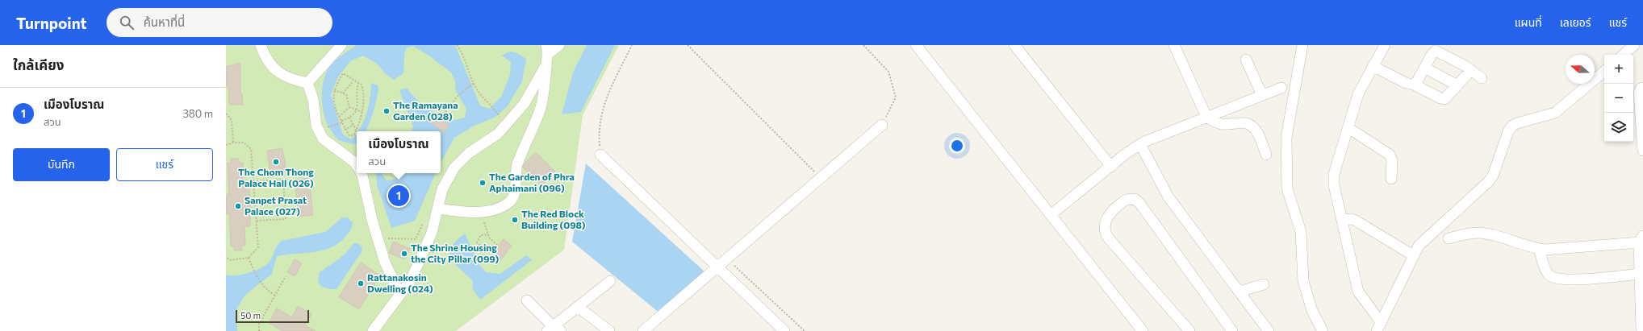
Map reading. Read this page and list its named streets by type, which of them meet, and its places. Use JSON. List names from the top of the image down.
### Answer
{
  "places": [
    "The Ramayana Garden (028)",
    "The Chom Thong Palace Hall (026)",
    "The Garden of Phra Aphaimani (096)",
    "Sanpet Prasat Palace (027)",
    "The Red Block Building (098)",
    "The Shrine Housing the City Pillar (099)",
    "Rattanakosin Dwelling (024)"
  ],
  "scale_bar": "50 m",
  "north": "left",
  "page": {
    "header": "Turnpoint",
    "search": "ค้นหาที่นี่",
    "nav": ["แผนที่", "เลเยอร์", "แชร์"],
    "heading": "ใกล้เคียง",
    "map_buttons": ["+", "−"],
    "list": [
      {
        "mark": "1",
        "name": "เมืองโบราณ",
        "note": "สวน",
        "value": "380 m"
      }
    ],
    "popup": ["เมืองโบราณ", "สวน"],
    "buttons": ["บันทึก", "แชร์"],
    "pins": "1",
    "scale": "50 m"
  }
}
